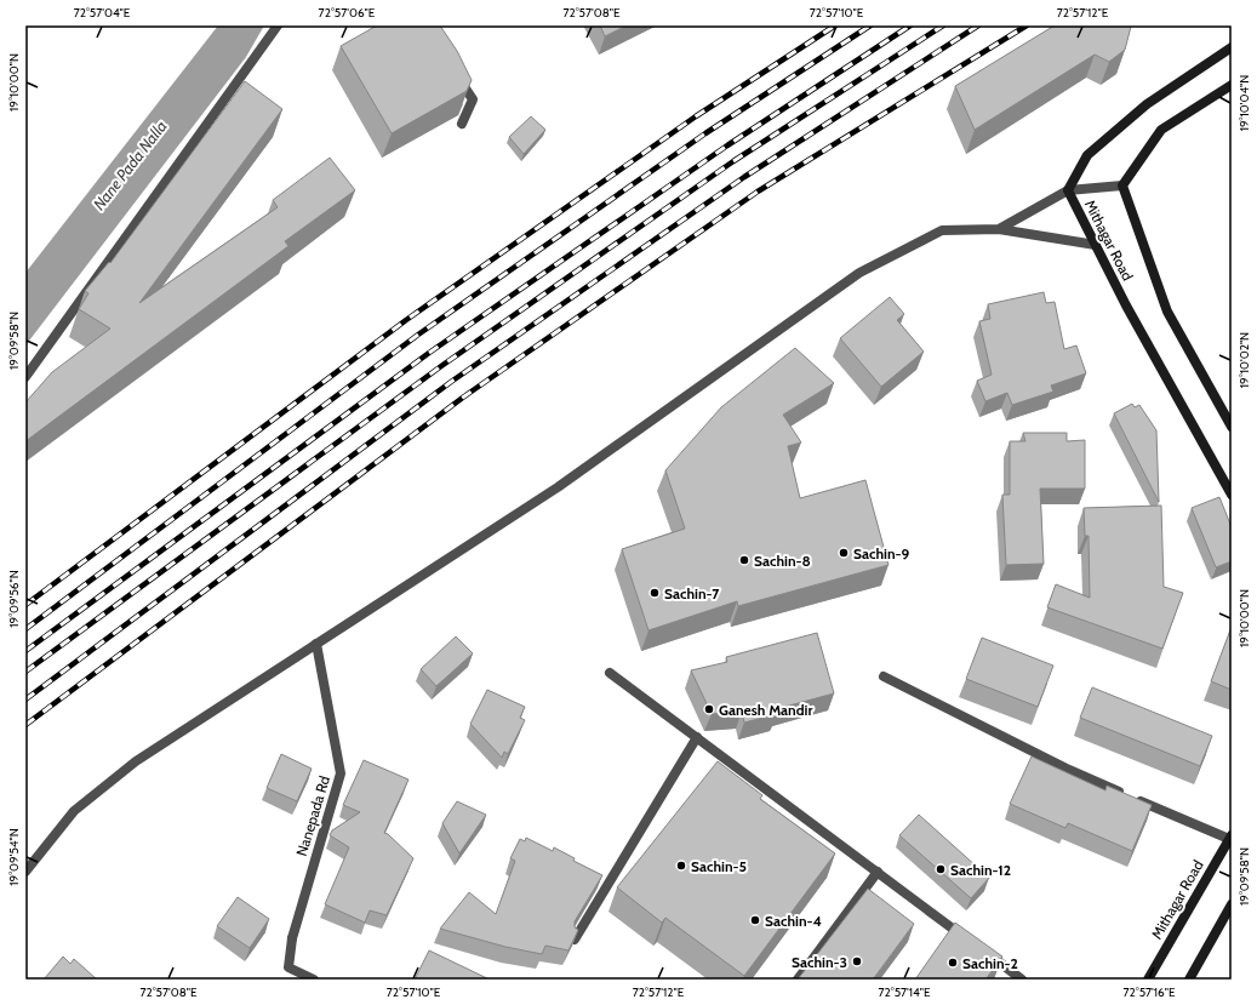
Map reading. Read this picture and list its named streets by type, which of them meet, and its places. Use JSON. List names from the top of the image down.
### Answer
{
  "streets": {
    "street": ["Mithagar Road", "Nanepada Rd"]
  },
  "water": ["Nane Pada Nalla"],
  "places": [
    "Sachin-9",
    "Sachin-8",
    "Sachin-7",
    "Ganesh Mandir",
    "Sachin-5",
    "Sachin-12",
    "Sachin-4",
    "Sachin-3",
    "Sachin-2"
  ],
  "coordinates": [
    "72°57'04\"E",
    "72°57'06\"E",
    "72°57'08\"E",
    "72°57'10\"E",
    "72°57'12\"E",
    "19°10'00\"N",
    "19°10'04\"N",
    "19°09'58\"N",
    "19°10'02\"N",
    "19°09'56\"N",
    "19°09'54\"N",
    "72°57'14\"E",
    "72°57'16\"E"
  ]
}
